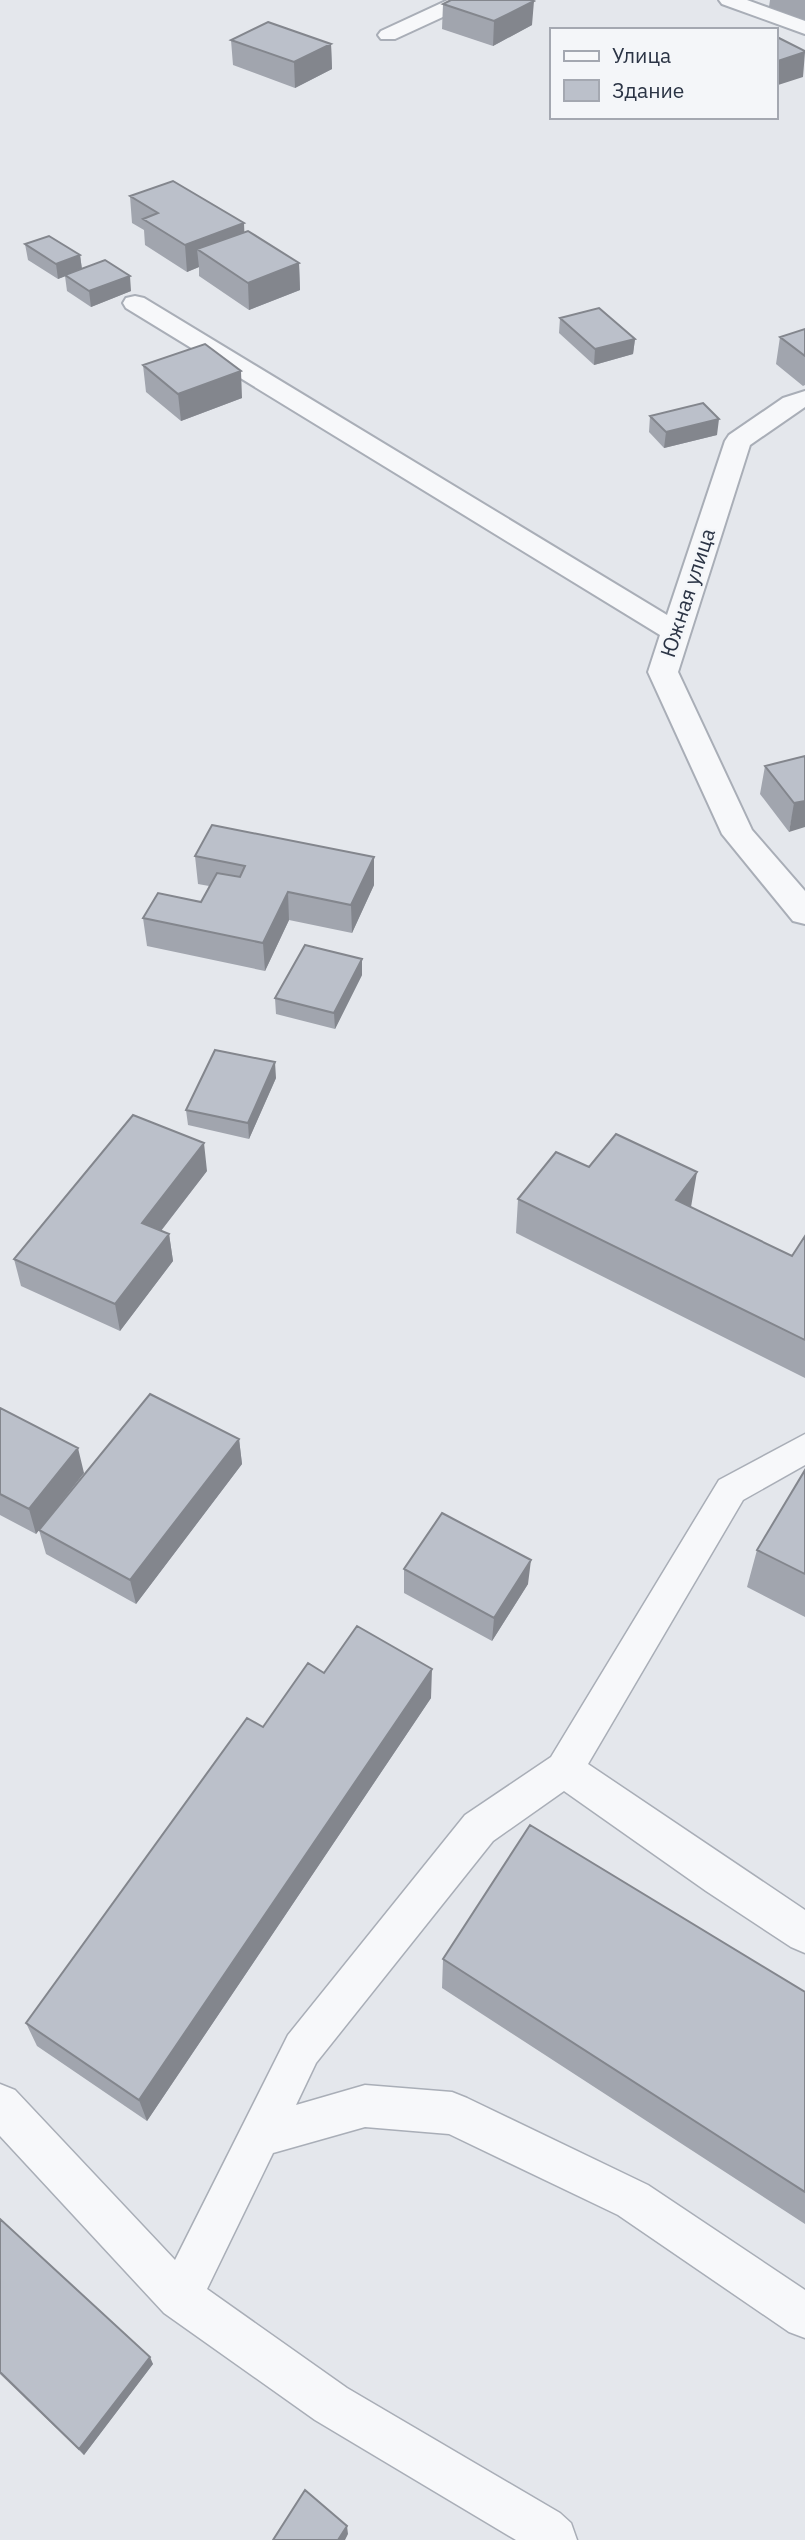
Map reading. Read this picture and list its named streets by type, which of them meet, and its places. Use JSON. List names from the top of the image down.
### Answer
{
  "streets": {
    "street": ["Южная улица"]
  },
  "legend": ["Улица", "Здание"]
}
